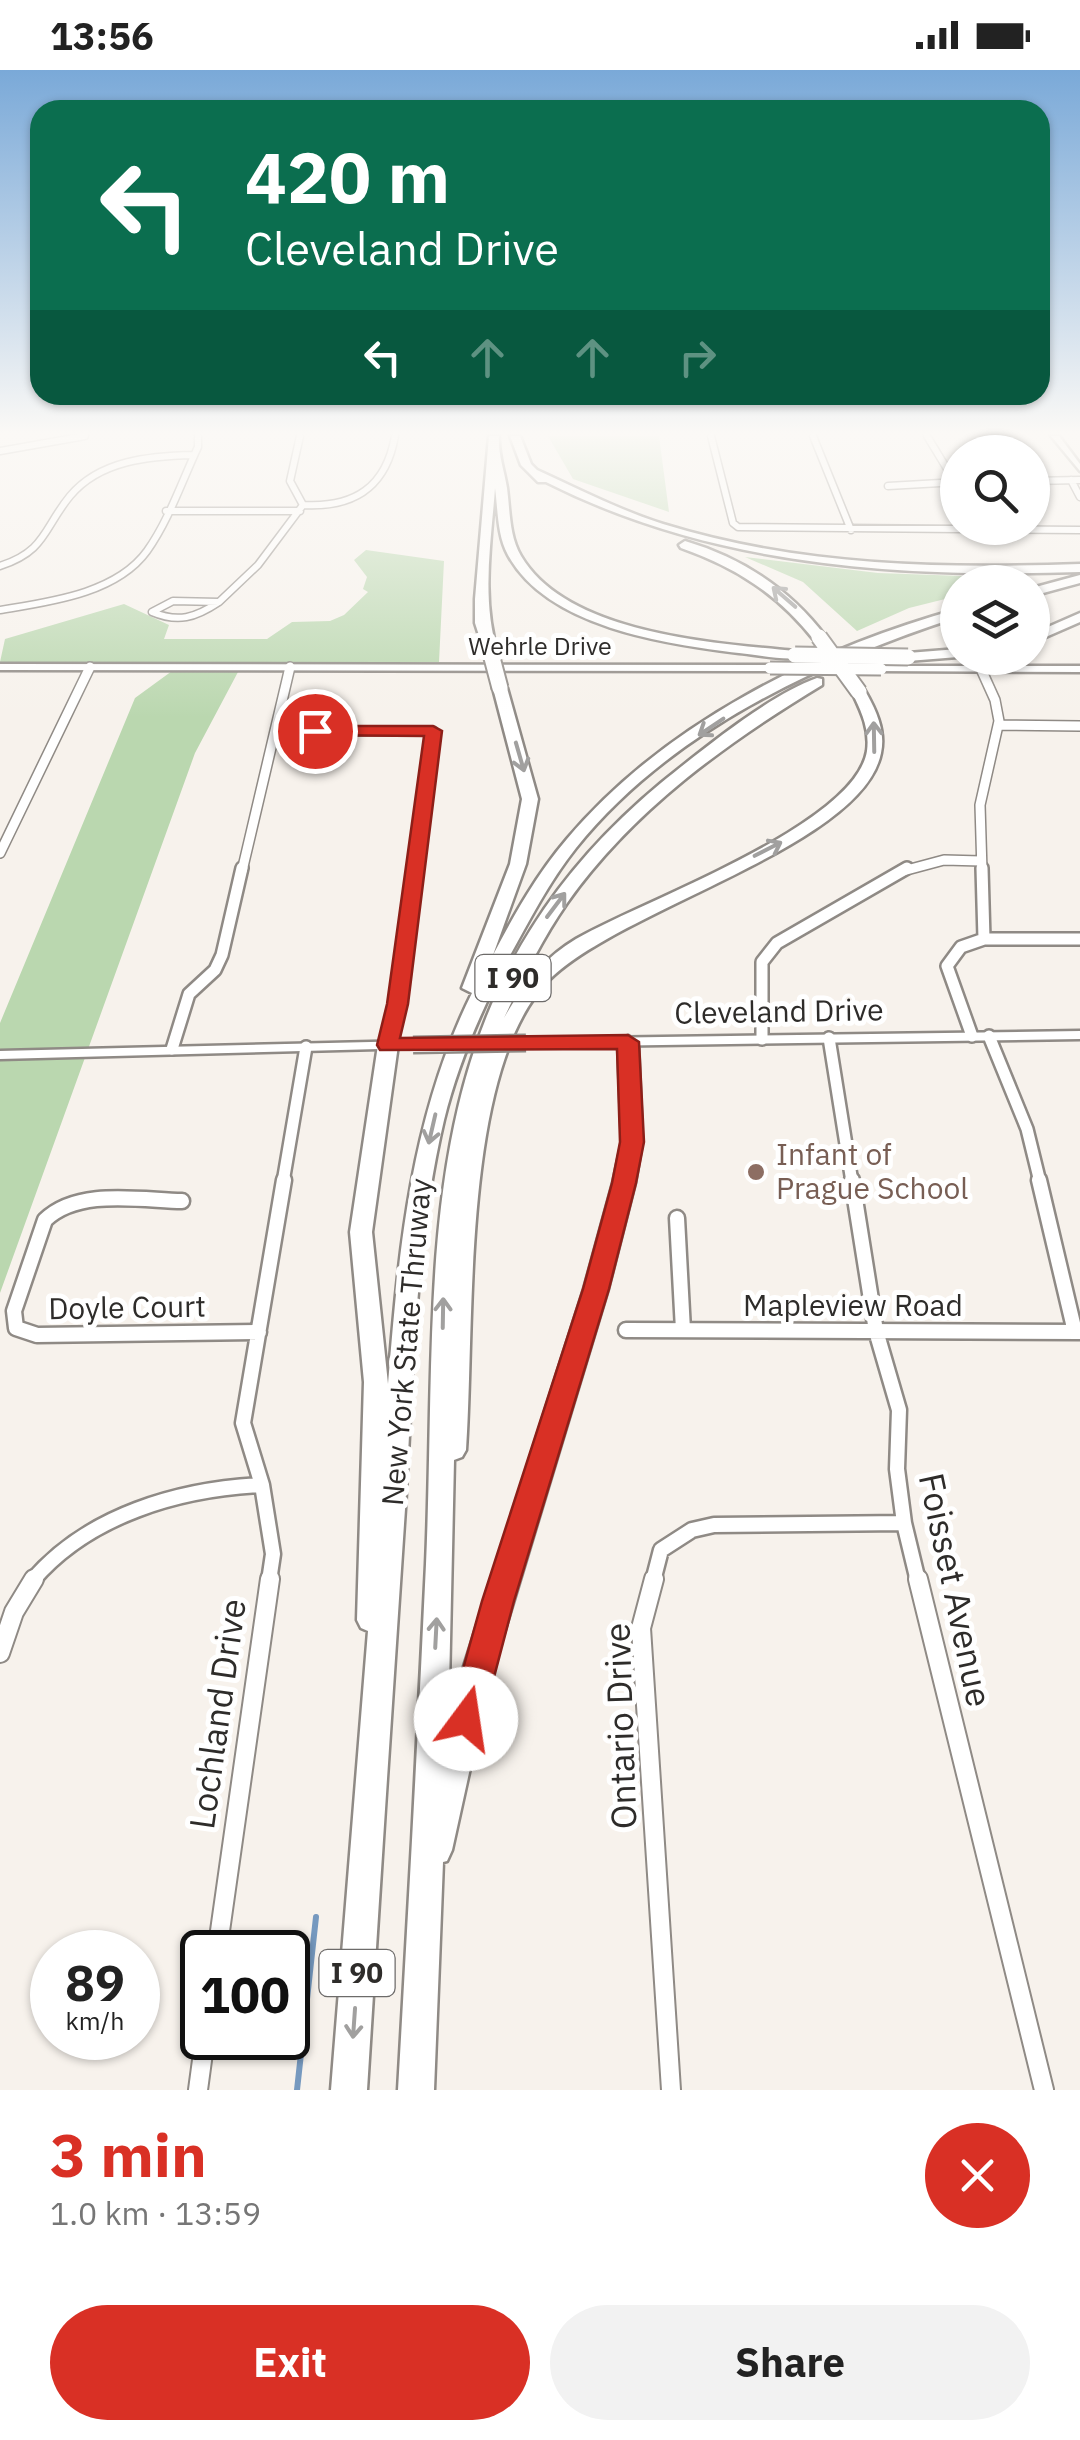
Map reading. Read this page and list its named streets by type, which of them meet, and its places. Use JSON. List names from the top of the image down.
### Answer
{
  "streets": {
    "highway": ["I 90", "New York State Thruway"],
    "street": [
      "Wehrle Drive",
      "Cleveland Drive",
      "Mapleview Road",
      "Doyle Court",
      "Foisset Avenue",
      "Lochland Drive",
      "Ontario Drive"
    ]
  },
  "crossings": [
    ["Cleveland Drive", "Foisset Avenue"],
    ["Cleveland Drive", "Lochland Drive"],
    ["Mapleview Road", "Foisset Avenue"],
    ["Doyle Court", "Lochland Drive"],
    ["Foisset Avenue", "Ontario Drive"]
  ],
  "places": ["Infant of Prague School"],
  "page": {
    "status": "13:56",
    "turn": ["420 m", "Cleveland Drive"],
    "speed": "89 km/h",
    "limit": "100",
    "heading": ["3 min", "1.0 km · 13:59"],
    "buttons": ["Exit", "Share"]
  }
}
